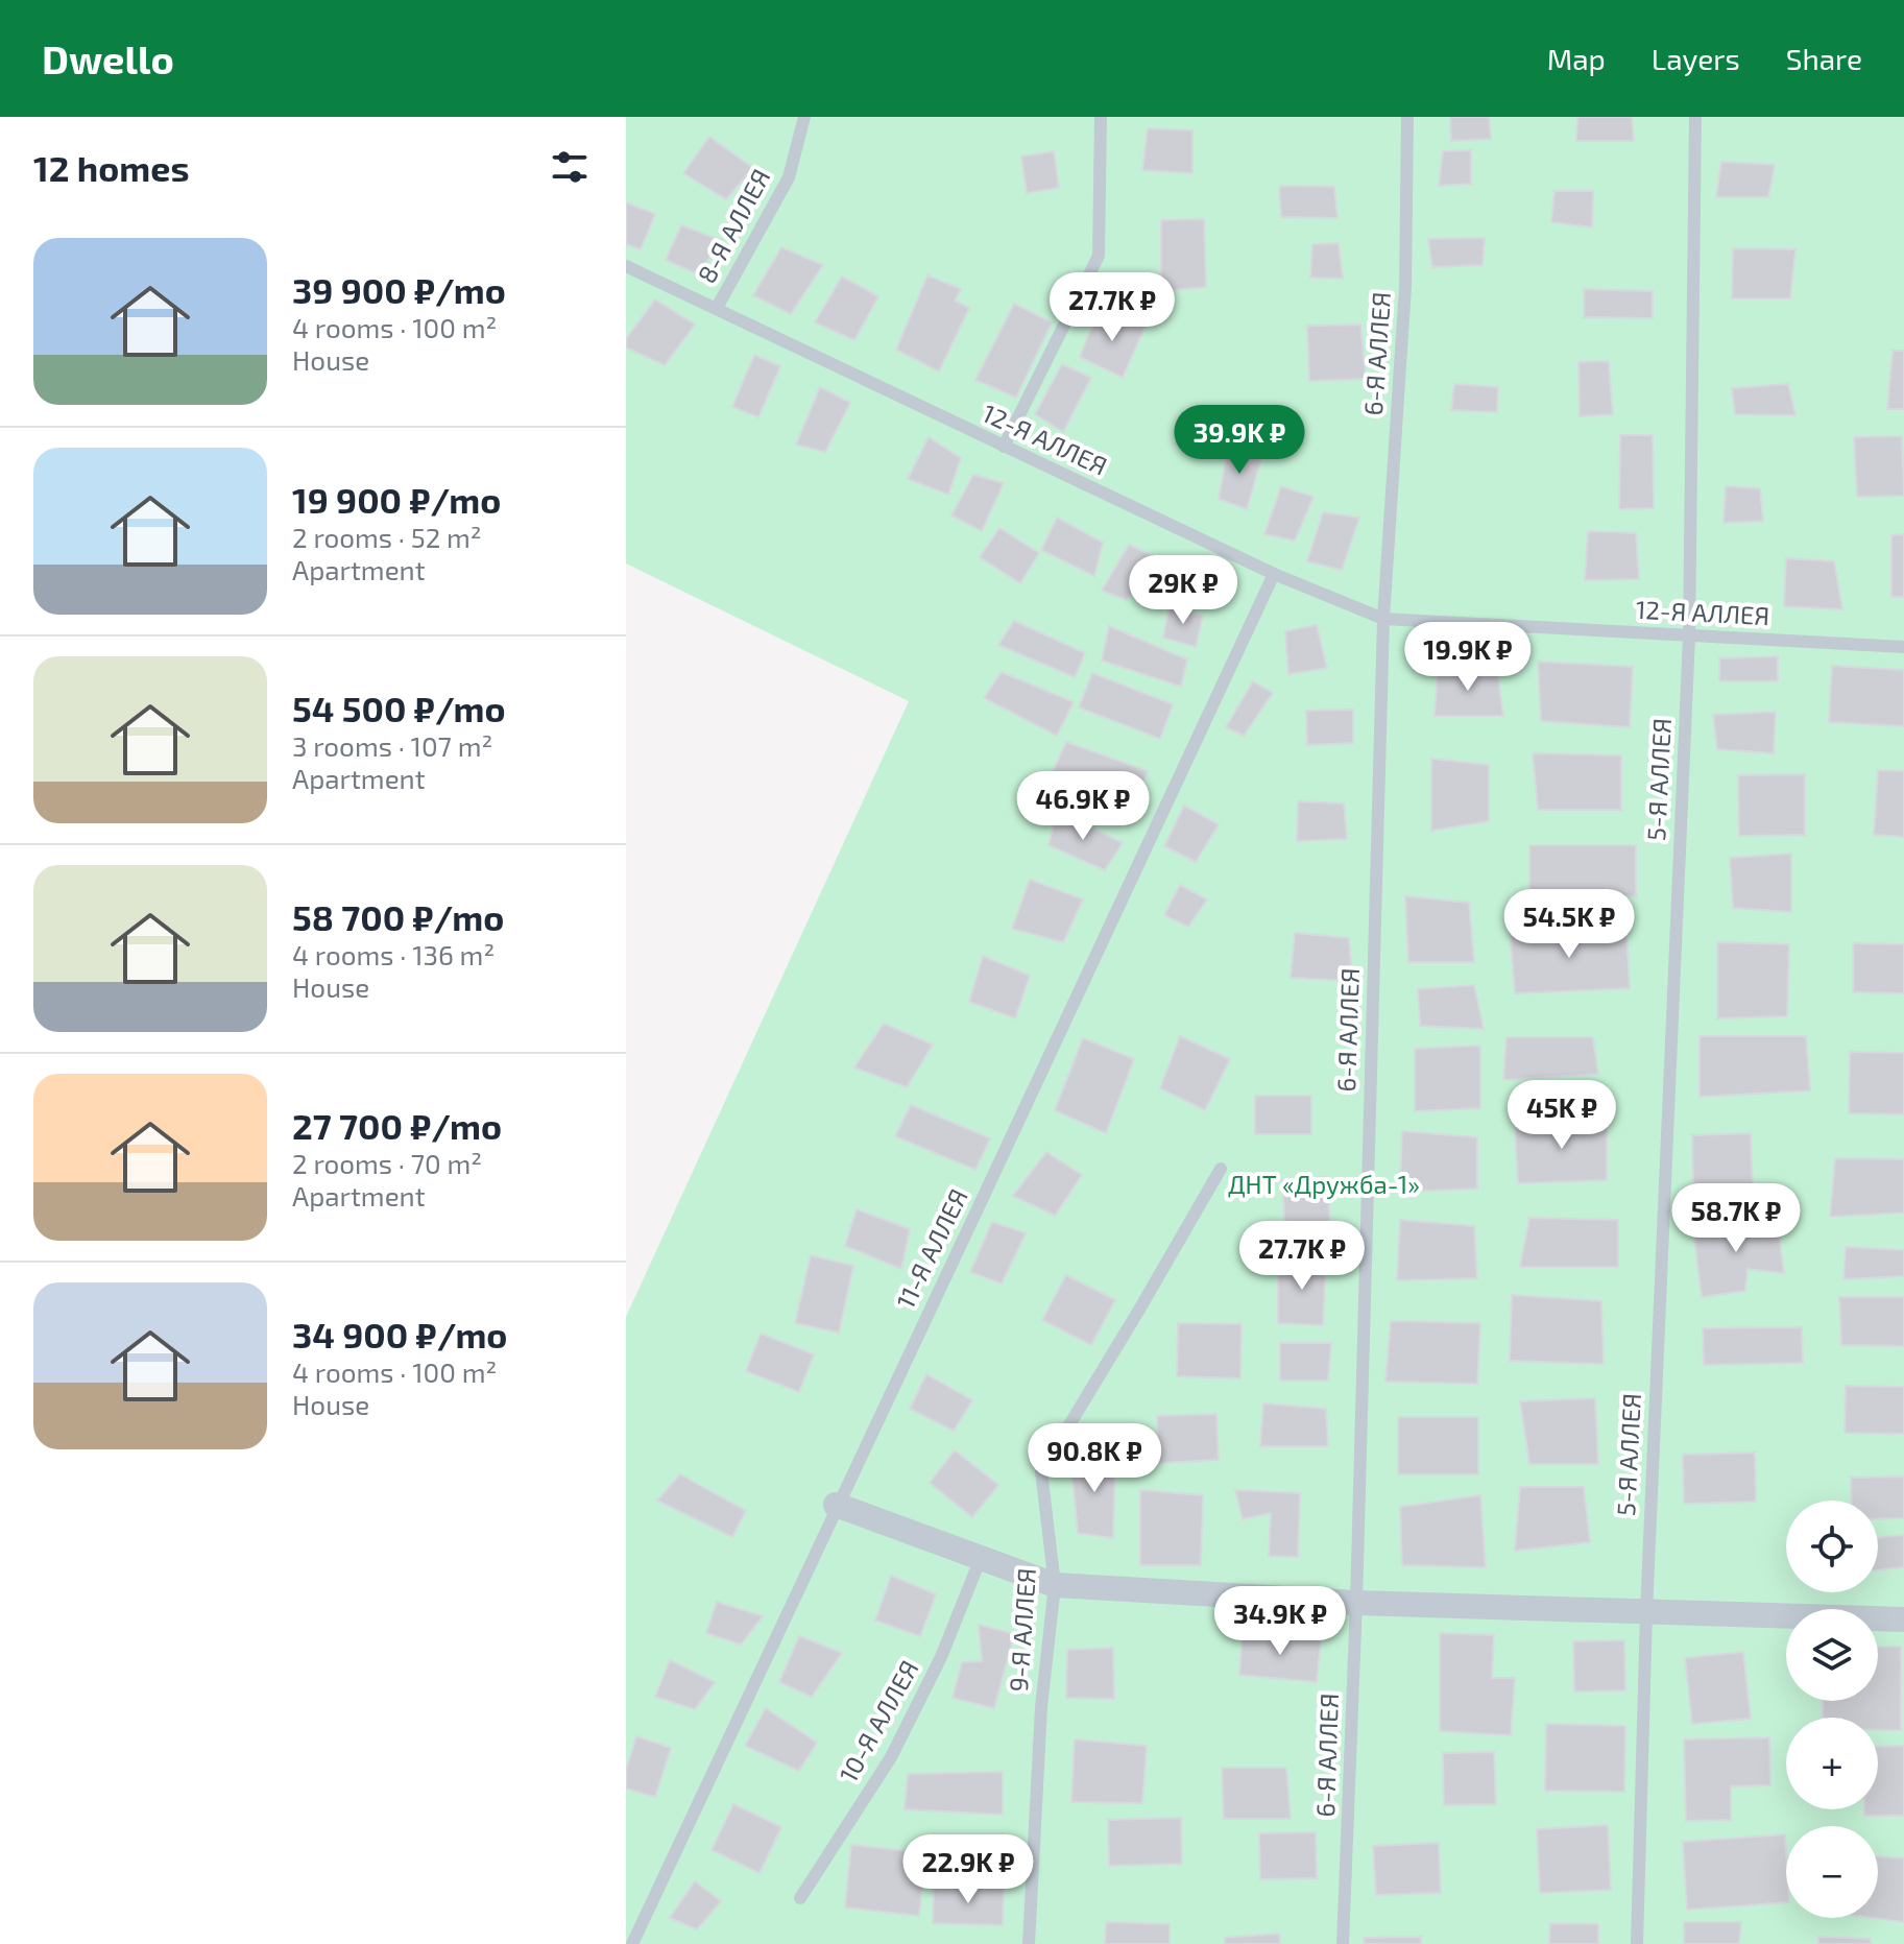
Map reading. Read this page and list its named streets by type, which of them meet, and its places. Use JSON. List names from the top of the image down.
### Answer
{
  "streets": {
    "lane": [
      "8-Я АЛЛЕЯ",
      "6-Я АЛЛЕЯ",
      "12-Я АЛЛЕЯ",
      "5-Я АЛЛЕЯ",
      "11-Я АЛЛЕЯ",
      "9-Я АЛЛЕЯ",
      "10-Я АЛЛЕЯ"
    ]
  },
  "crossings": [
    ["8-Я АЛЛЕЯ", "12-Я АЛЛЕЯ"],
    ["6-Я АЛЛЕЯ", "12-Я АЛЛЕЯ"],
    ["12-Я АЛЛЕЯ", "5-Я АЛЛЕЯ"],
    ["12-Я АЛЛЕЯ", "11-Я АЛЛЕЯ"]
  ],
  "parks": ["ДНТ «Дружба-1»"],
  "page": {
    "header": "Dwello",
    "nav": ["Map", "Layers", "Share"],
    "heading": "12 homes",
    "list": [
      {
        "name": "39 900 ₽/mo",
        "note": "4 rooms · 100 m² · House"
      },
      {
        "name": "19 900 ₽/mo",
        "note": "2 rooms · 52 m² · Apartment"
      },
      {
        "name": "54 500 ₽/mo",
        "note": "3 rooms · 107 m² · Apartment"
      },
      {
        "name": "58 700 ₽/mo",
        "note": "4 rooms · 136 m² · House"
      },
      {
        "name": "27 700 ₽/mo",
        "note": "2 rooms · 70 m² · Apartment"
      },
      {
        "name": "34 900 ₽/mo",
        "note": "4 rooms · 100 m² · House"
      }
    ],
    "price": [
      "27.7K ₽",
      "39.9K ₽",
      "29K ₽",
      "19.9K ₽",
      "46.9K ₽",
      "54.5K ₽",
      "45K ₽",
      "58.7K ₽",
      "27.7K ₽",
      "90.8K ₽",
      "34.9K ₽",
      "22.9K ₽"
    ],
    "map_buttons": ["+", "−"]
  }
}
